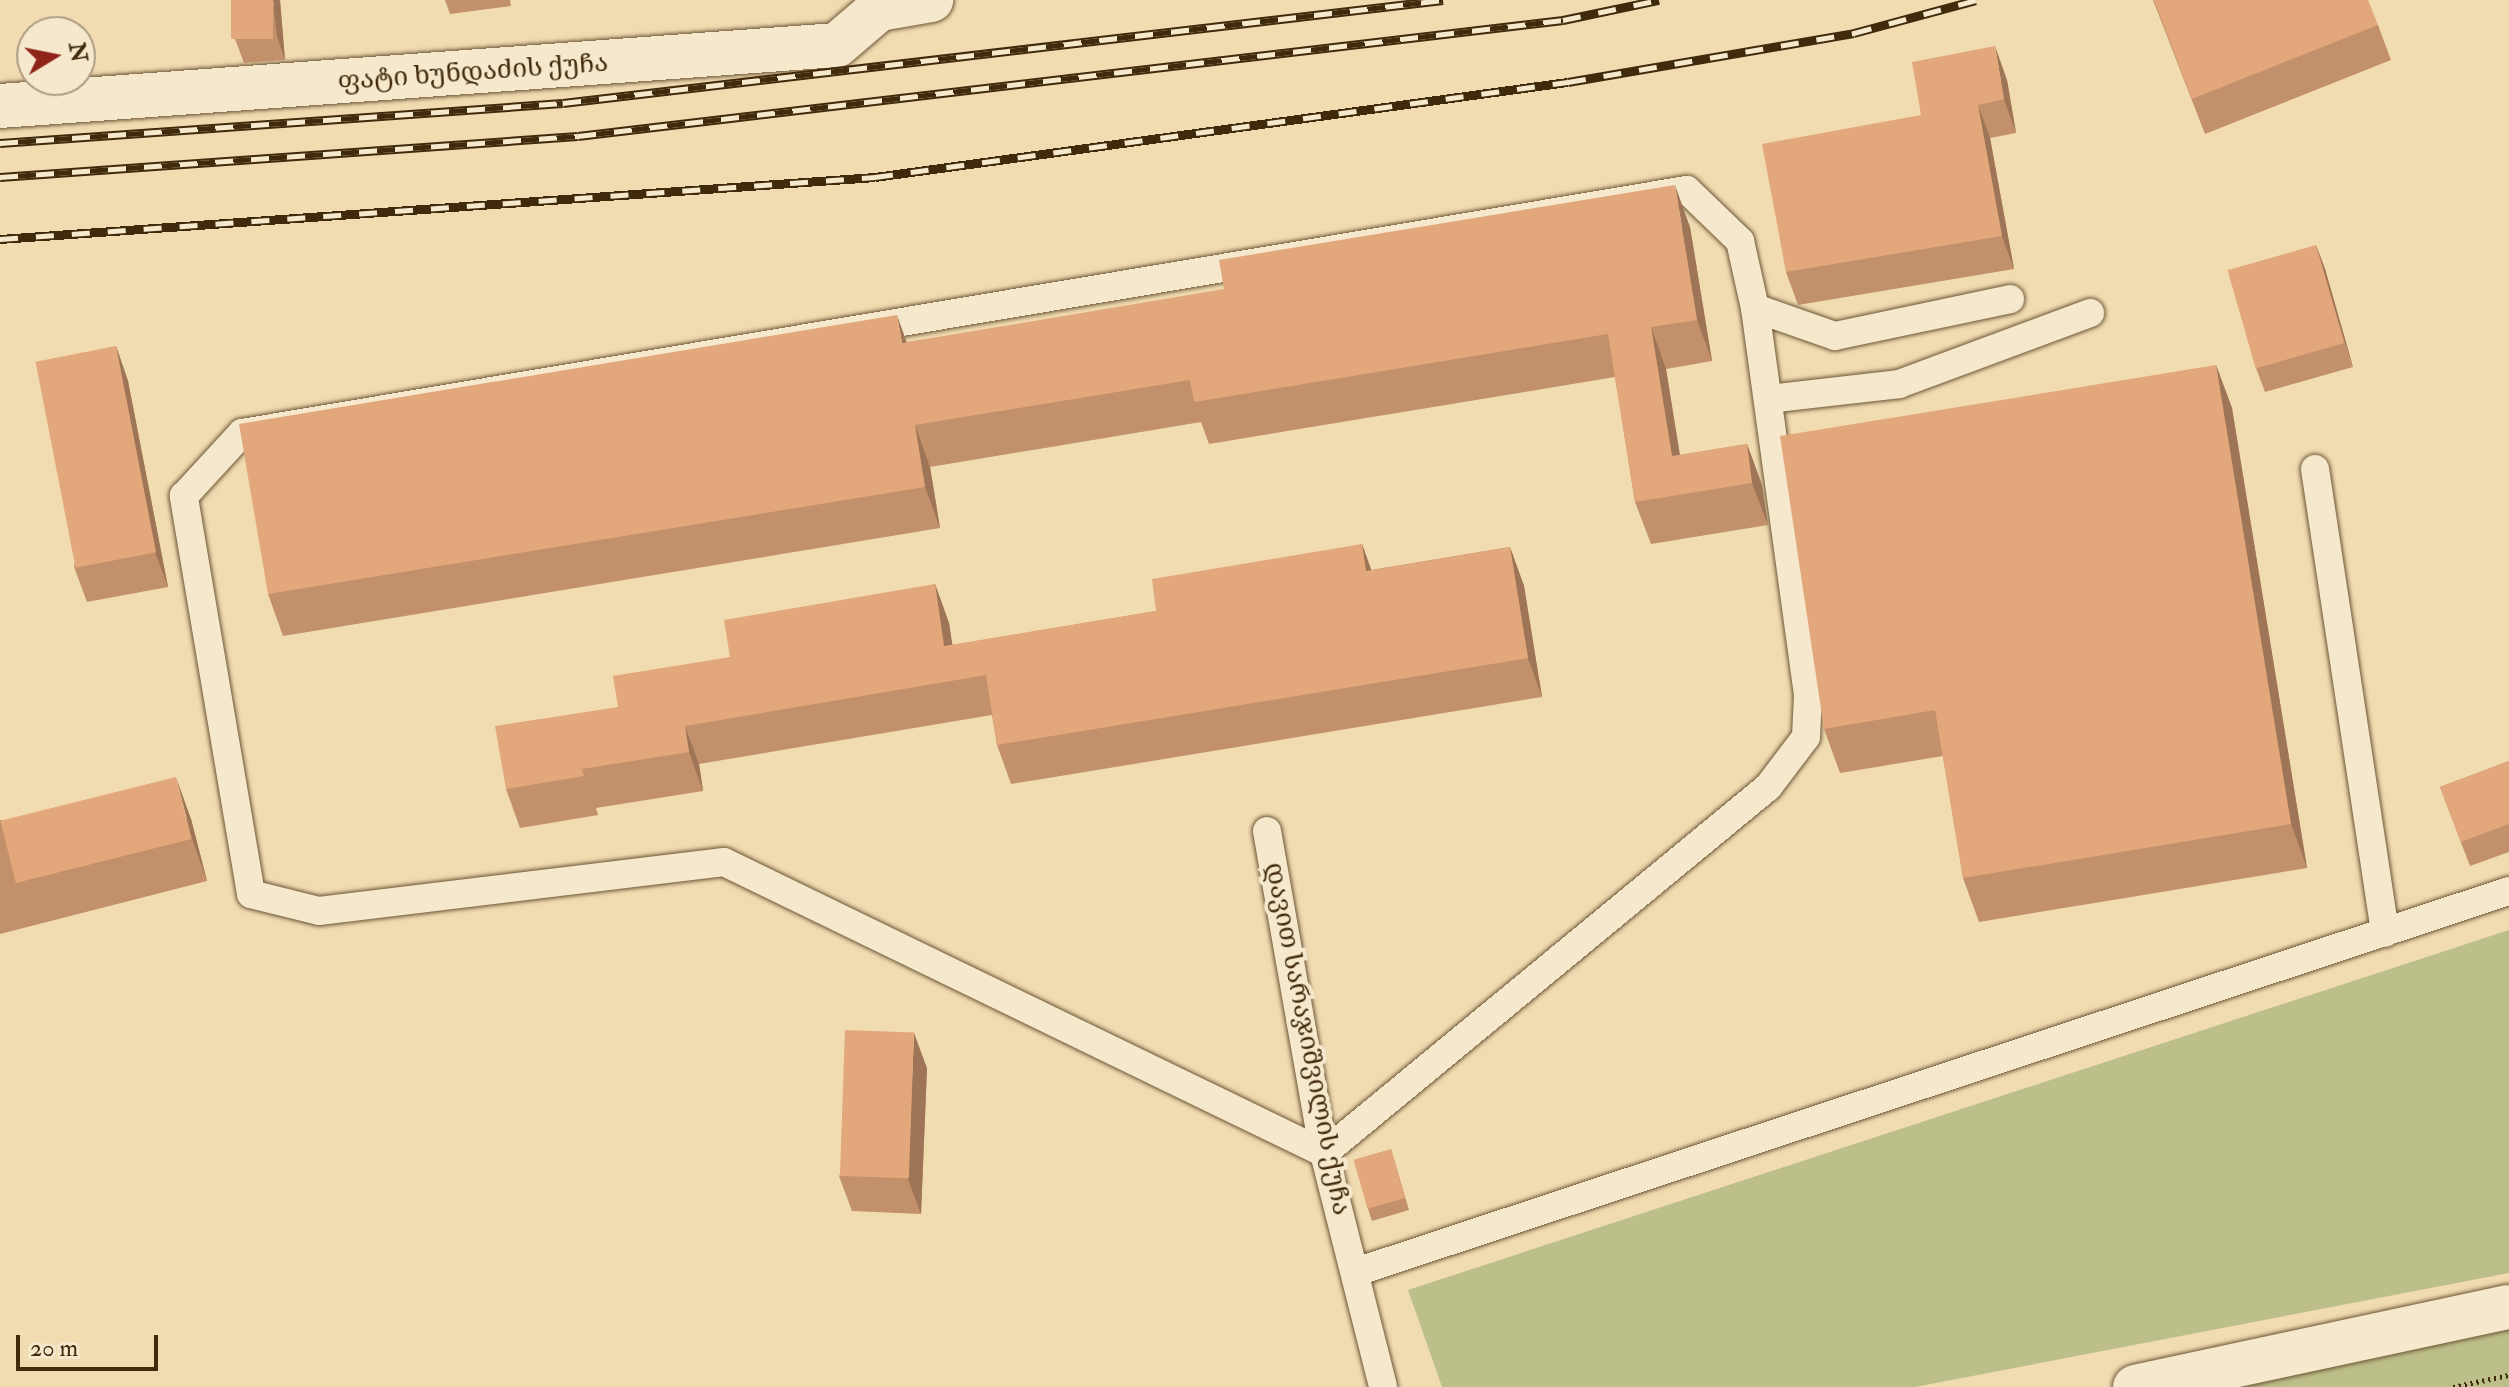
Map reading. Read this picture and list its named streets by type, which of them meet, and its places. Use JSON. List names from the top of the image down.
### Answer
{
  "streets": {
    "street": ["ფატი ხუნდაძის ქუჩა"],
    "lane": ["დავით სარაჯიშვილის ქუჩა"]
  },
  "scale_bar": "20 m",
  "north": "right"
}
